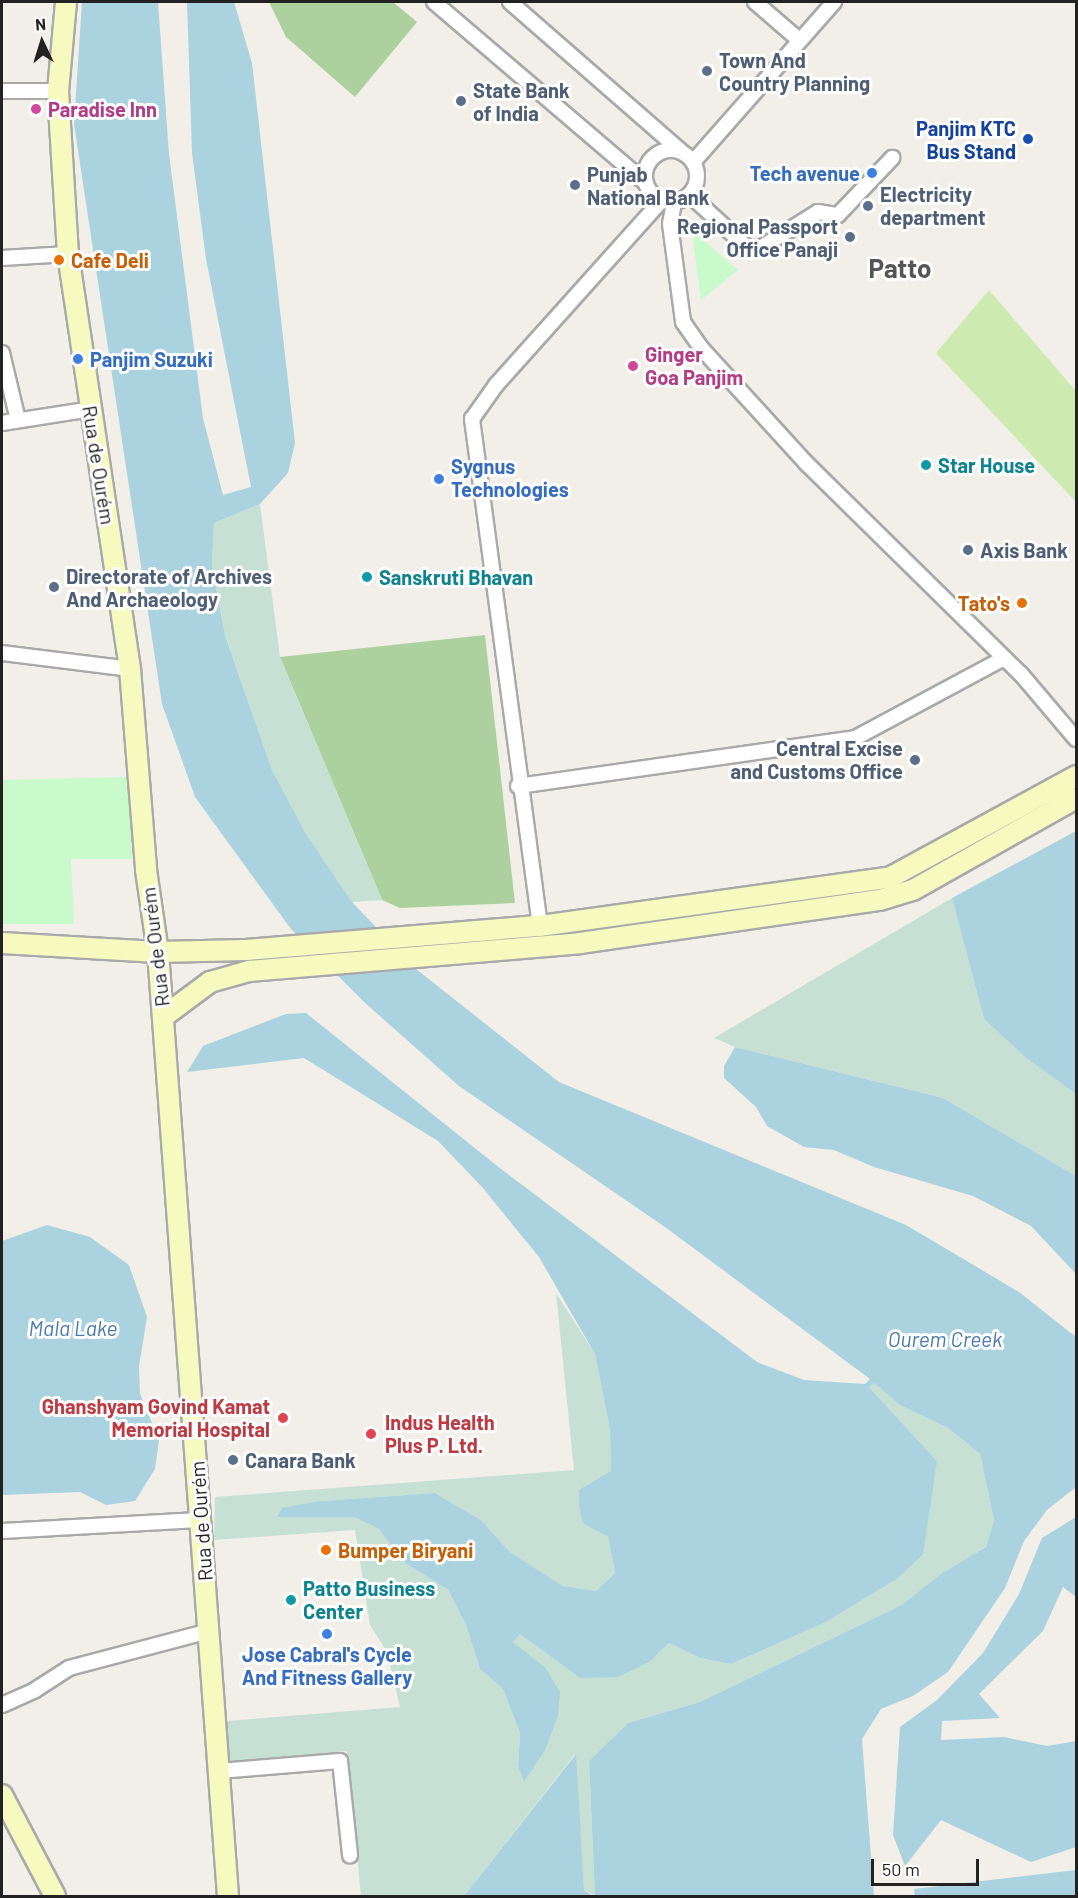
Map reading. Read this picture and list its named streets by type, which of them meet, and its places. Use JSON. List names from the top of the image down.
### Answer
{
  "streets": {
    "main road": ["Rua de Ourém"]
  },
  "districts": ["Patto"],
  "water": ["Mala Lake", "Ourem Creek"],
  "places": [
    "Town And Country Planning",
    "State Bank of India",
    "Paradise Inn",
    "Panjim KTC Bus Stand",
    "Tech avenue",
    "Punjab National Bank",
    "Electricity department",
    "Regional Passport Office Panaji",
    "Cafe Deli",
    "Panjim Suzuki",
    "Ginger Goa Panjim",
    "Star House",
    "Sygnus Technologies",
    "Axis Bank",
    "Sanskruti Bhavan",
    "Directorate of Archives And Archaeology",
    "Tato's",
    "Central Excise and Customs Office",
    "Ghanshyam Govind Kamat Memorial Hospital",
    "Indus Health Plus P. Ltd.",
    "Canara Bank",
    "Bumper Biryani",
    "Patto Business Center",
    "Jose Cabral's Cycle And Fitness Gallery"
  ],
  "scale_bar": "50 m",
  "north": "top"
}
